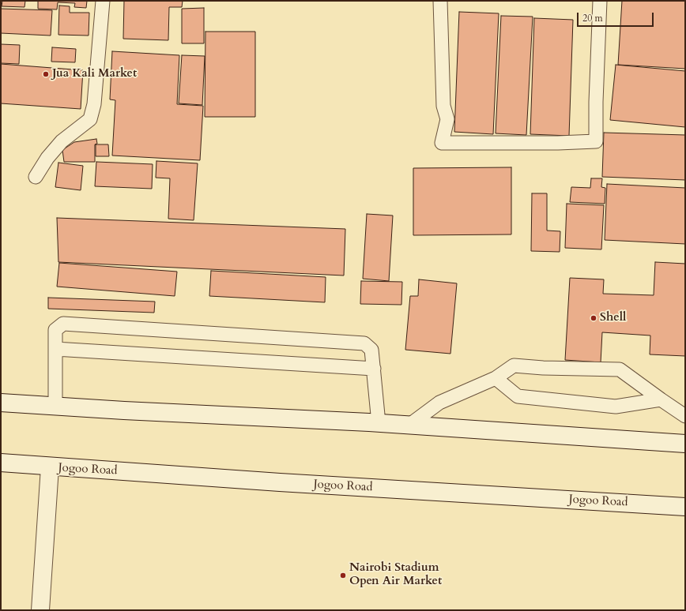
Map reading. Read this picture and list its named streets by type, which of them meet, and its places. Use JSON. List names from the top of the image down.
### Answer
{
  "streets": {
    "main road": ["Jogoo Road"]
  },
  "places": ["Jua Kali Market", "Shell", "Nairobi Stadium Open Air Market"],
  "scale_bar": "20 m"
}
